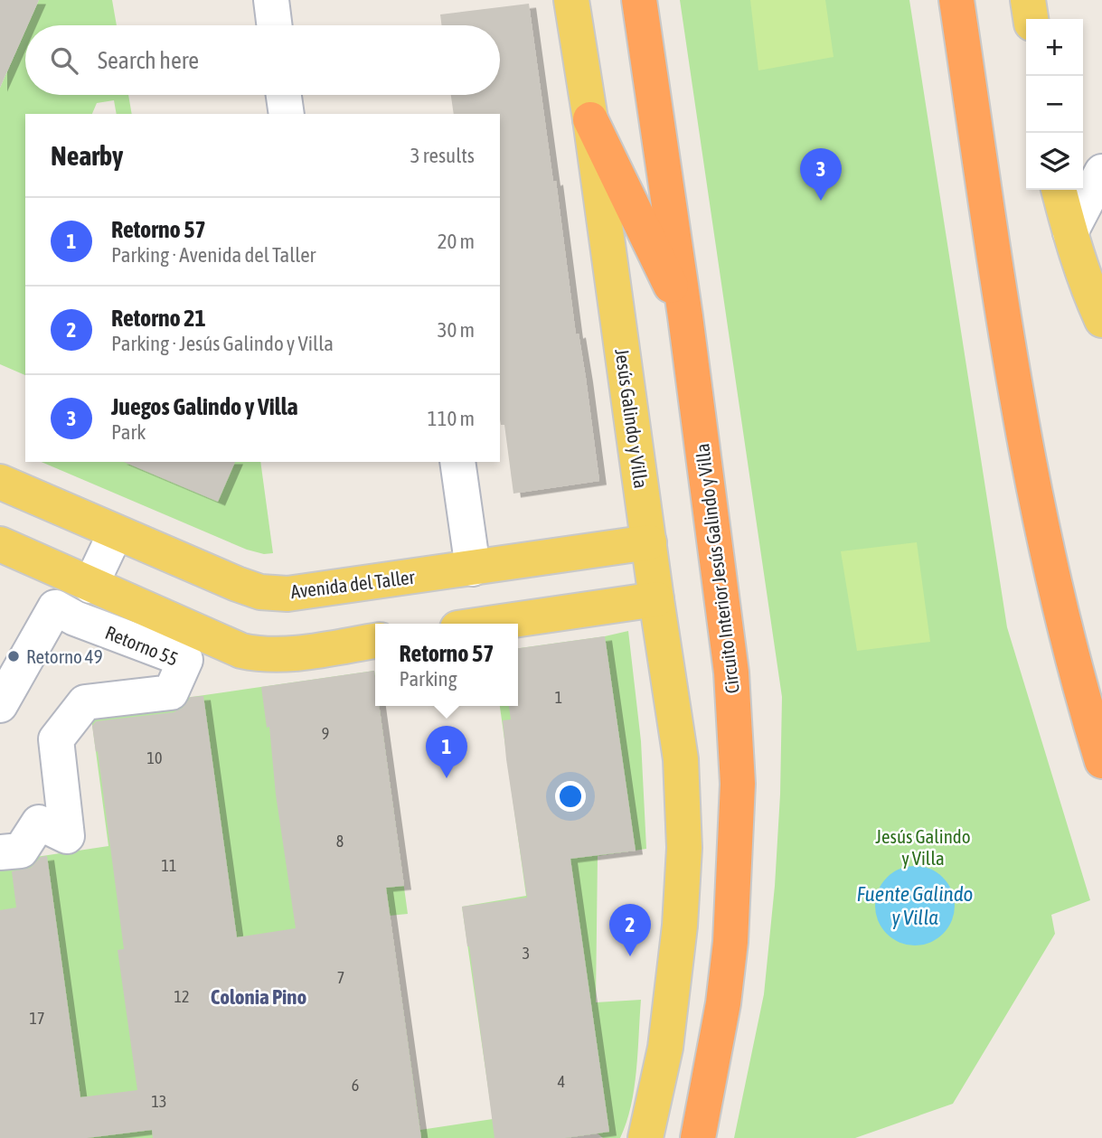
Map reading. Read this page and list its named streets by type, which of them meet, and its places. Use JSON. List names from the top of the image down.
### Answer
{
  "streets": {
    "highway": ["Circuito Interior Jesús Galindo y Villa"],
    "main road": ["Jesús Galindo y Villa", "Avenida del Taller"],
    "street": ["Retorno 55"]
  },
  "crossings": [
    ["Jesús Galindo y Villa", "Avenida del Taller"]
  ],
  "districts": ["Colonia Pino"],
  "water": ["Fuente Galindo y Villa"],
  "parks": ["Jesús Galindo y Villa"],
  "places": ["Retorno 49"],
  "house_numbers": [
    "1",
    "9",
    "10",
    "8",
    "11",
    "3",
    "7",
    "12",
    "17",
    "4",
    "6",
    "13"
  ],
  "page": {
    "map_buttons": ["+", "−"],
    "search": "Search here",
    "heading": ["Nearby", "3 results"],
    "pins": ["3", "1", "2"],
    "list": [
      {
        "mark": "1",
        "name": "Retorno 57",
        "note": "Parking · Avenida del Taller",
        "value": "20 m"
      },
      {
        "mark": "2",
        "name": "Retorno 21",
        "note": "Parking · Jesús Galindo y Villa",
        "value": "30 m"
      },
      {
        "mark": "3",
        "name": "Juegos Galindo y Villa",
        "note": "Park",
        "value": "110 m"
      }
    ],
    "popup": ["Retorno 57", "Parking"]
  }
}
